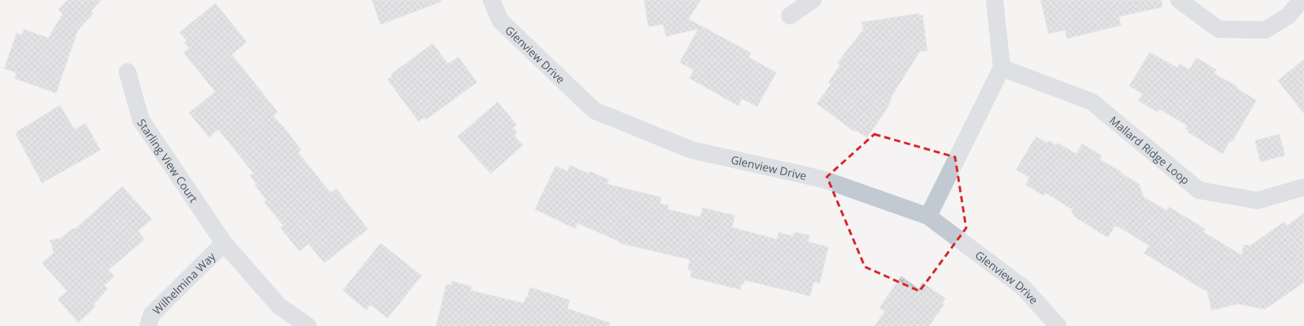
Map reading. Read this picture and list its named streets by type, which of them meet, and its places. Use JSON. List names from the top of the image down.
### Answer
{
  "streets": {
    "street": [
      "Glenview Drive",
      "Mallard Ridge Loop",
      "Starling View Court",
      "Wilhelmina Way"
    ]
  },
  "crossings": [
    ["Starling View Court", "Wilhelmina Way"]
  ]
}
